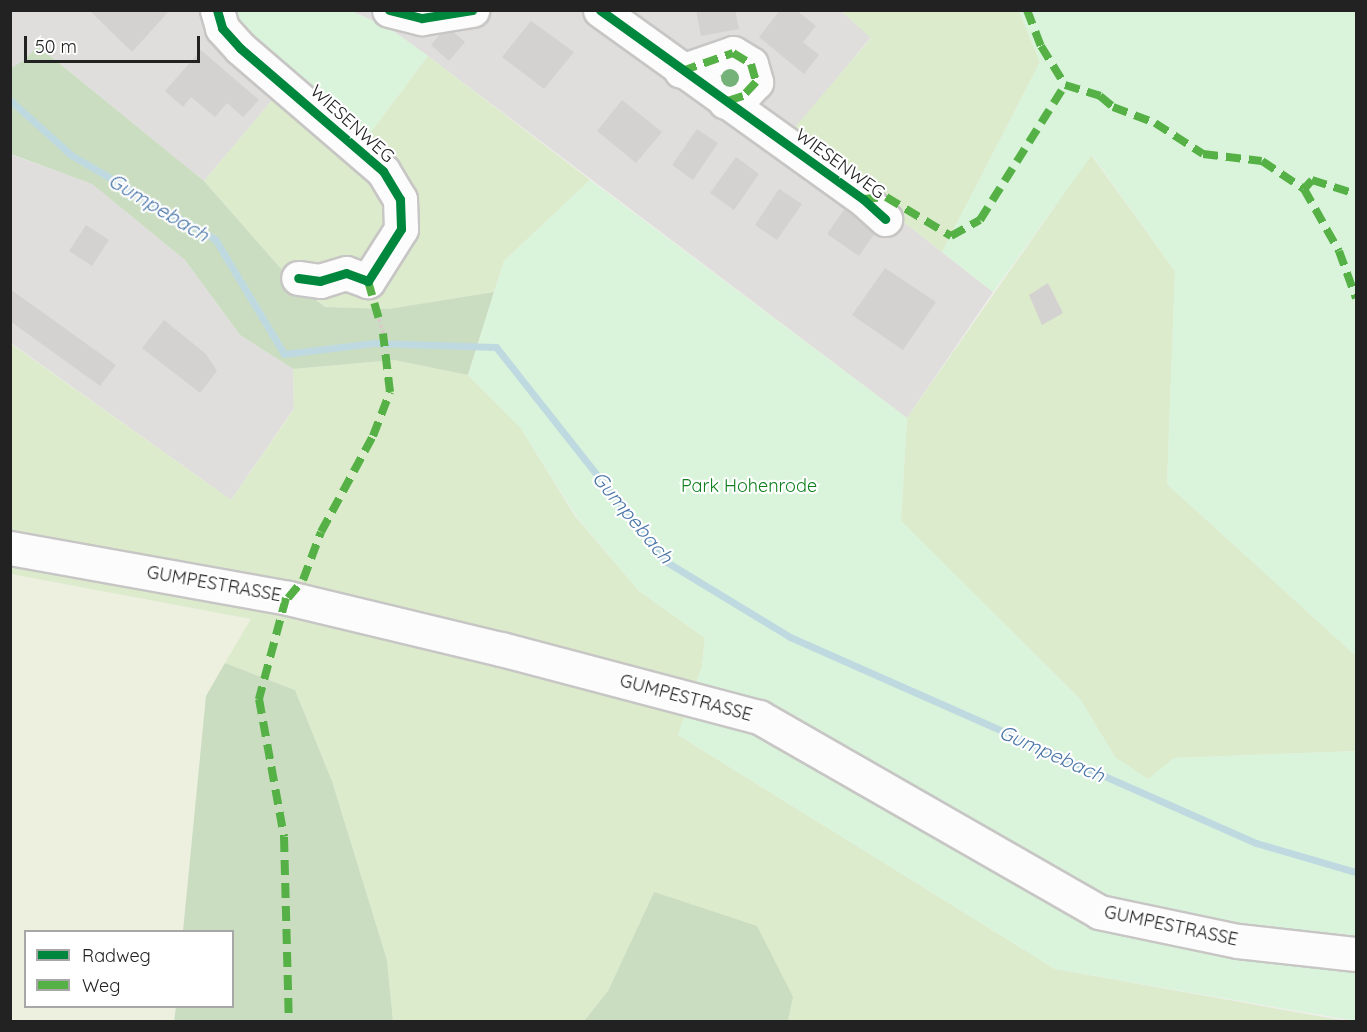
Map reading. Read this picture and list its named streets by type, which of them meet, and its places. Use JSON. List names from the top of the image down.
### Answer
{
  "streets": {
    "street": ["WIESENWEG", "GUMPESTRASSE"]
  },
  "water": ["Gumpebach"],
  "parks": ["Park Hohenrode"],
  "legend": ["Radweg", "Weg"],
  "scale_bar": "50 m"
}
